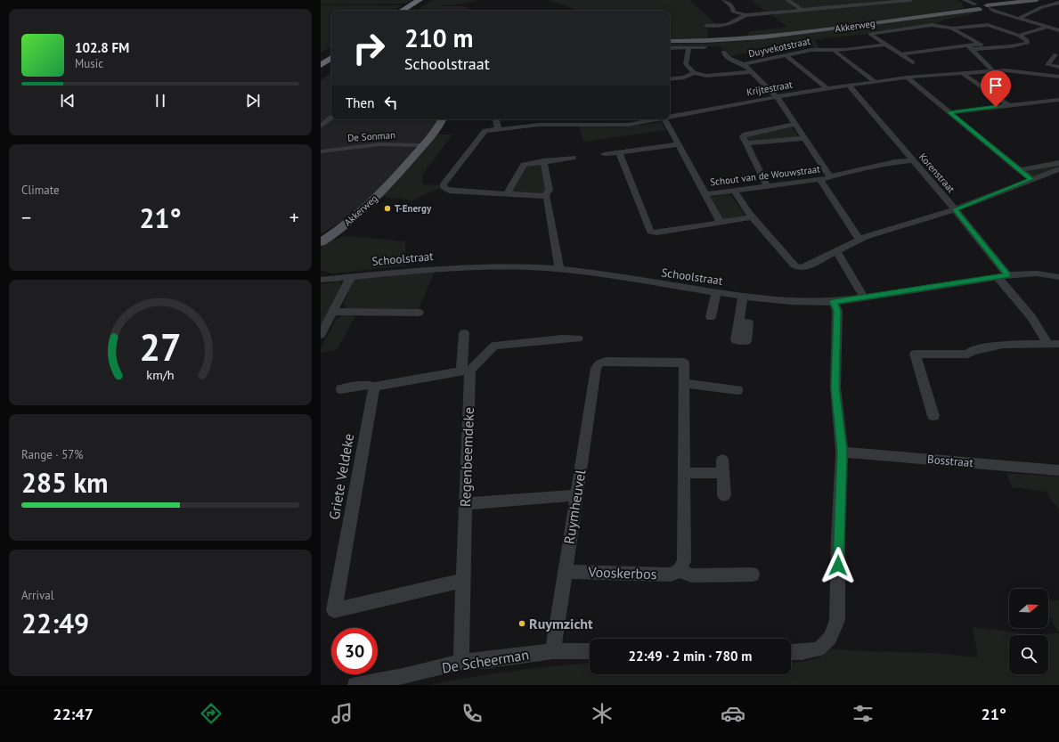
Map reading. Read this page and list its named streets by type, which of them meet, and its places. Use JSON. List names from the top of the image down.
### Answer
{
  "streets": {
    "main road": ["Akkerweg"],
    "street": [
      "Duyvekotstraat",
      "Krijtestraat",
      "De Sonman",
      "Korenstraat",
      "Schout van de Wouwstraat",
      "Schoolstraat",
      "Regenbeemdeke",
      "Bosstraat",
      "Griete Veldeke",
      "Ruymheuvel",
      "Vooskerbos",
      "De Scheerman"
    ]
  },
  "crossings": [
    ["Akkerweg", "De Sonman"],
    ["Duyvekotstraat", "Krijtestraat"],
    ["Krijtestraat", "Korenstraat"],
    ["Korenstraat", "Schout van de Wouwstraat"],
    ["Korenstraat", "Schoolstraat"],
    ["Regenbeemdeke", "Griete Veldeke"],
    ["Regenbeemdeke", "De Scheerman"],
    ["Ruymheuvel", "Vooskerbos"],
    ["Ruymheuvel", "De Scheerman"]
  ],
  "places": ["T-Energy", "Ruymzicht"],
  "north": "right",
  "page": {
    "turn": ["210 m", "Schoolstraat"],
    "song": ["102.8 FM", "Music"],
    "then": "Then",
    "tile": [
      "Climate",
      ["Range · 57%", "285 km"],
      ["Arrival", "22:49"]
    ],
    "heat": ["−", "21°", "+"],
    "limit": "30",
    "trip": "22:49 · 2 min · 780 m",
    "tabs": ["22:47", "21°"],
    "gauge": ["27", "km/h"]
  }
}
